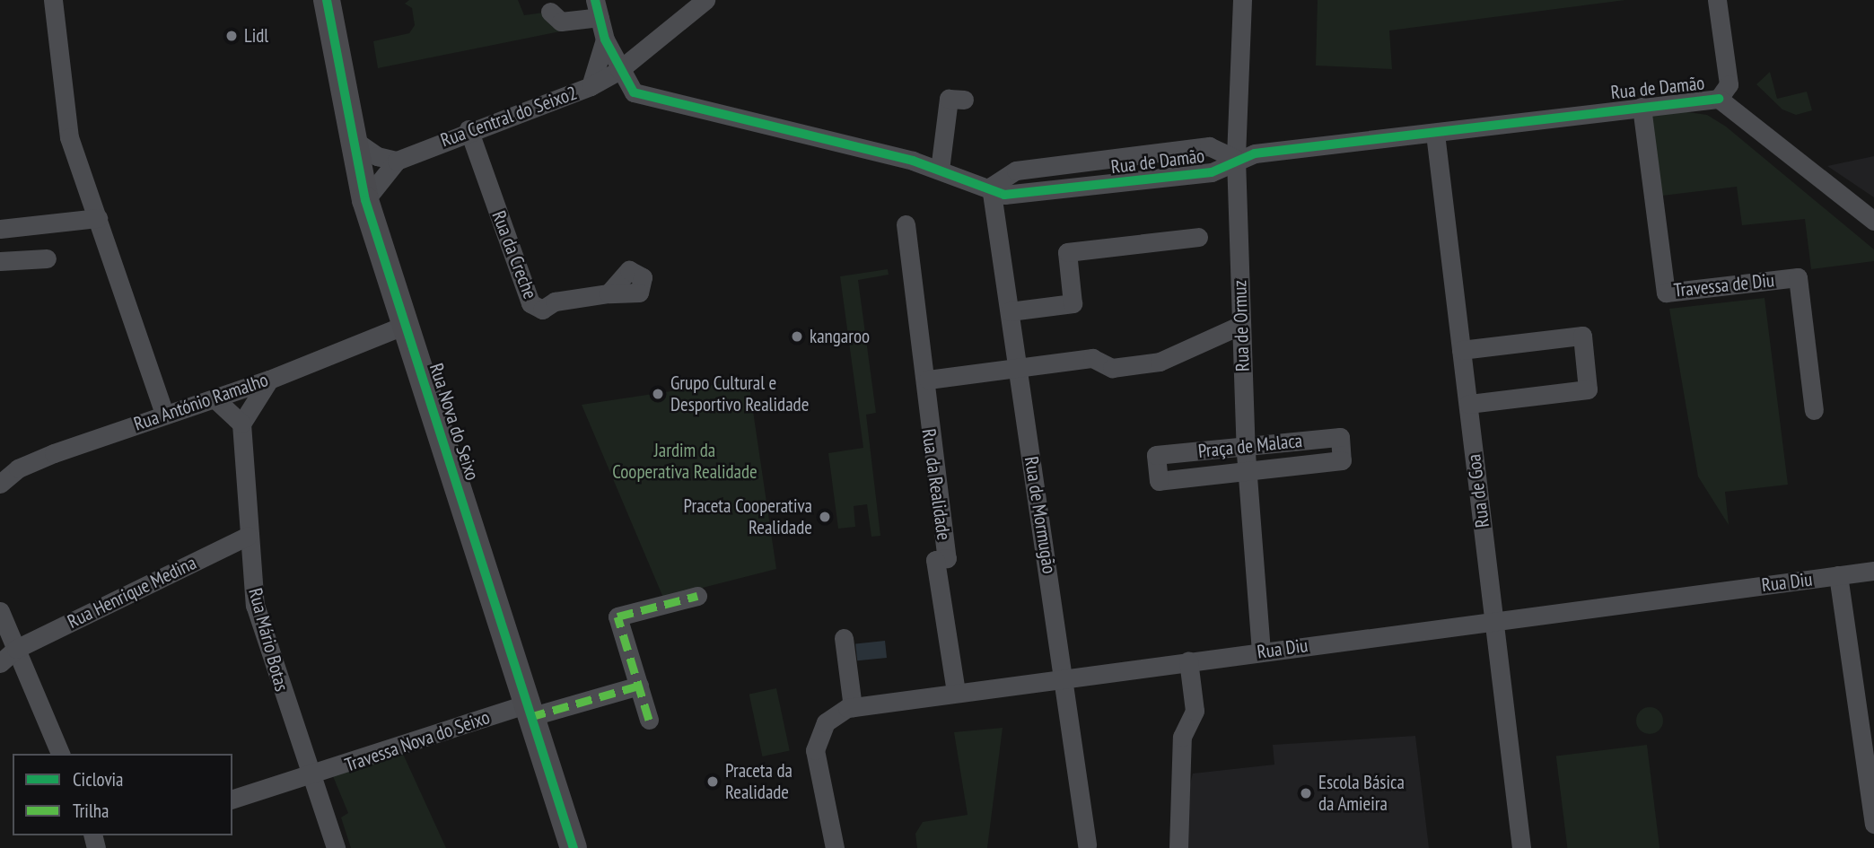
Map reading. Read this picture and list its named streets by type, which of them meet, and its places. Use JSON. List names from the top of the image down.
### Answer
{
  "streets": {
    "main road": ["Rua Nova do Seixo"],
    "street": [
      "Rua de Damão",
      "Rua Central do Seixo2",
      "Rua da Creche",
      "Travessa de Diu",
      "Rua de Ormuz",
      "Rua António Ramalho",
      "Praça de Malaca",
      "Rua da Realidade",
      "Rua de Goa",
      "Rua de Mormugão",
      "Rua Diu",
      "Rua Henrique Medina",
      "Rua Mário Botas",
      "Travessa Nova do Seixo"
    ]
  },
  "crossings": [
    ["Rua de Damão", "Rua Central do Seixo2"],
    ["Rua de Damão", "Travessa de Diu"],
    ["Rua de Damão", "Rua de Ormuz"],
    ["Rua de Damão", "Rua de Goa"],
    ["Rua de Damão", "Rua de Mormugão"],
    ["Rua Central do Seixo2", "Rua da Creche"],
    ["Rua Central do Seixo2", "Rua Nova do Seixo"],
    ["Rua de Ormuz", "Praça de Malaca"],
    ["Rua de Ormuz", "Rua Diu"],
    ["Rua António Ramalho", "Rua Nova do Seixo"],
    ["Rua Nova do Seixo", "Travessa Nova do Seixo"],
    ["Rua da Realidade", "Rua Diu"],
    ["Rua de Goa", "Rua Diu"],
    ["Rua de Mormugão", "Rua Diu"],
    ["Rua Henrique Medina", "Rua Mário Botas"],
    ["Rua Mário Botas", "Travessa Nova do Seixo"]
  ],
  "parks": ["Jardim da Cooperativa Realidade"],
  "places": [
    "Lidl",
    "kangaroo",
    "Grupo Cultural e Desportivo Realidade",
    "Praceta Cooperativa Realidade",
    "Praceta da Realidade",
    "Escola Básica da Amieira"
  ],
  "legend": ["Ciclovia", "Trilha"]
}
